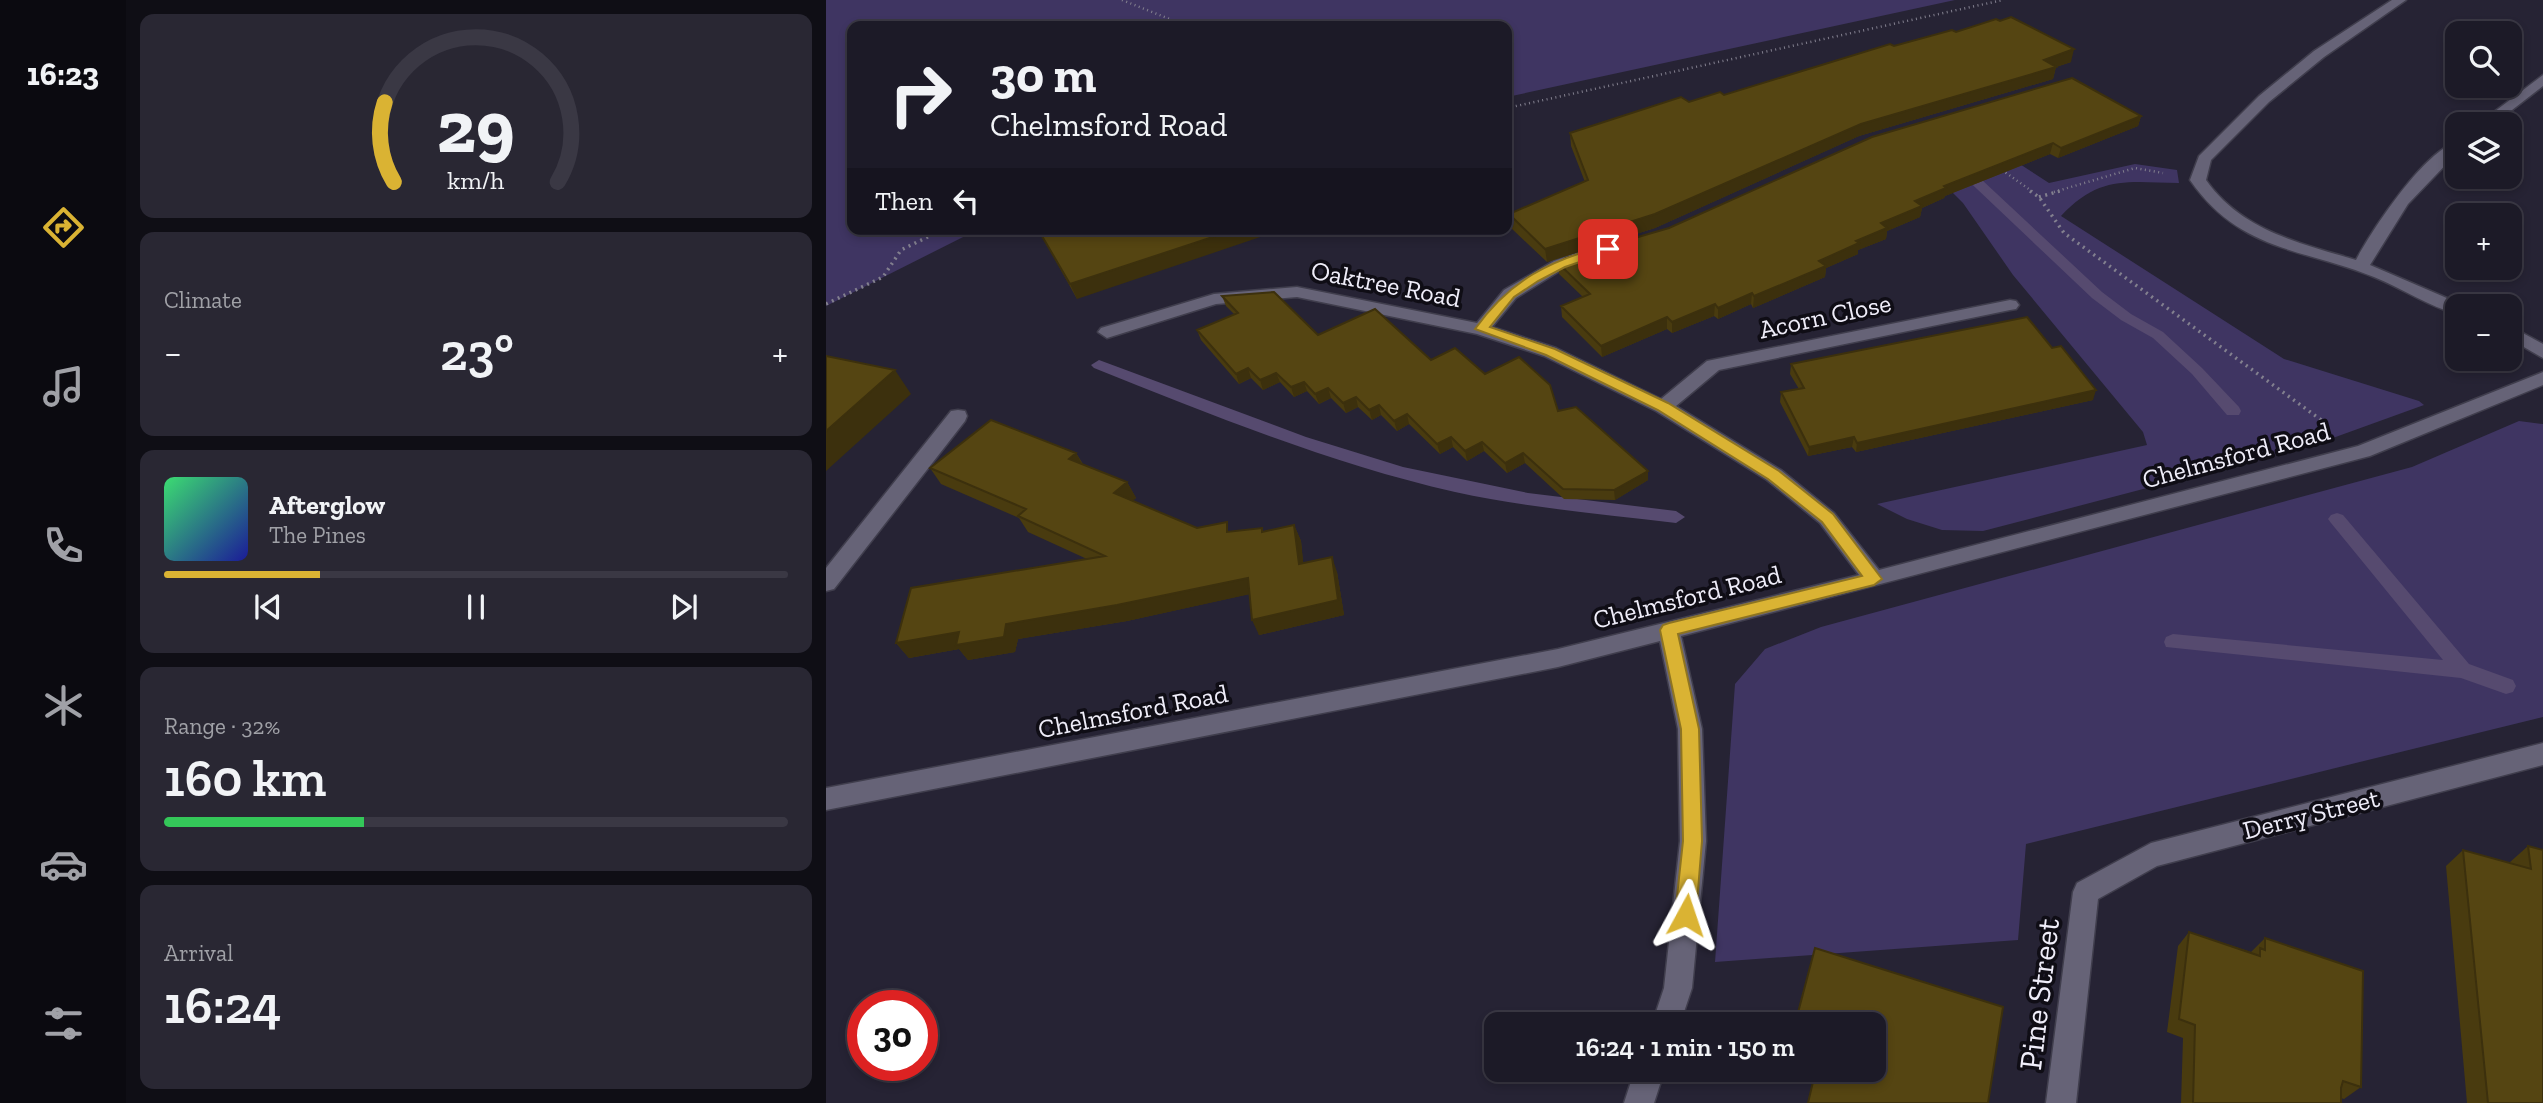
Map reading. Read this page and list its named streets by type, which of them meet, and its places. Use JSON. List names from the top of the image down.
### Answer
{
  "streets": {
    "street": [
      "Oaktree Road",
      "Acorn Close",
      "Chelmsford Road",
      "Derry Street",
      "Pine Street"
    ]
  },
  "crossings": [
    ["Oaktree Road", "Acorn Close"],
    ["Oaktree Road", "Chelmsford Road"],
    ["Derry Street", "Pine Street"]
  ],
  "page": {
    "tabs": "16:23",
    "map_buttons": ["+", "−"],
    "turn": ["30 m", "Chelmsford Road"],
    "then": "Then",
    "tile": [
      "Climate",
      ["Range · 32%", "160 km"],
      ["Arrival", "16:24"]
    ],
    "heat": ["−", "23°", "+"],
    "song": ["Afterglow", "The Pines"],
    "limit": "30",
    "trip": "16:24 · 1 min · 150 m",
    "gauge": ["29", "km/h"]
  }
}
